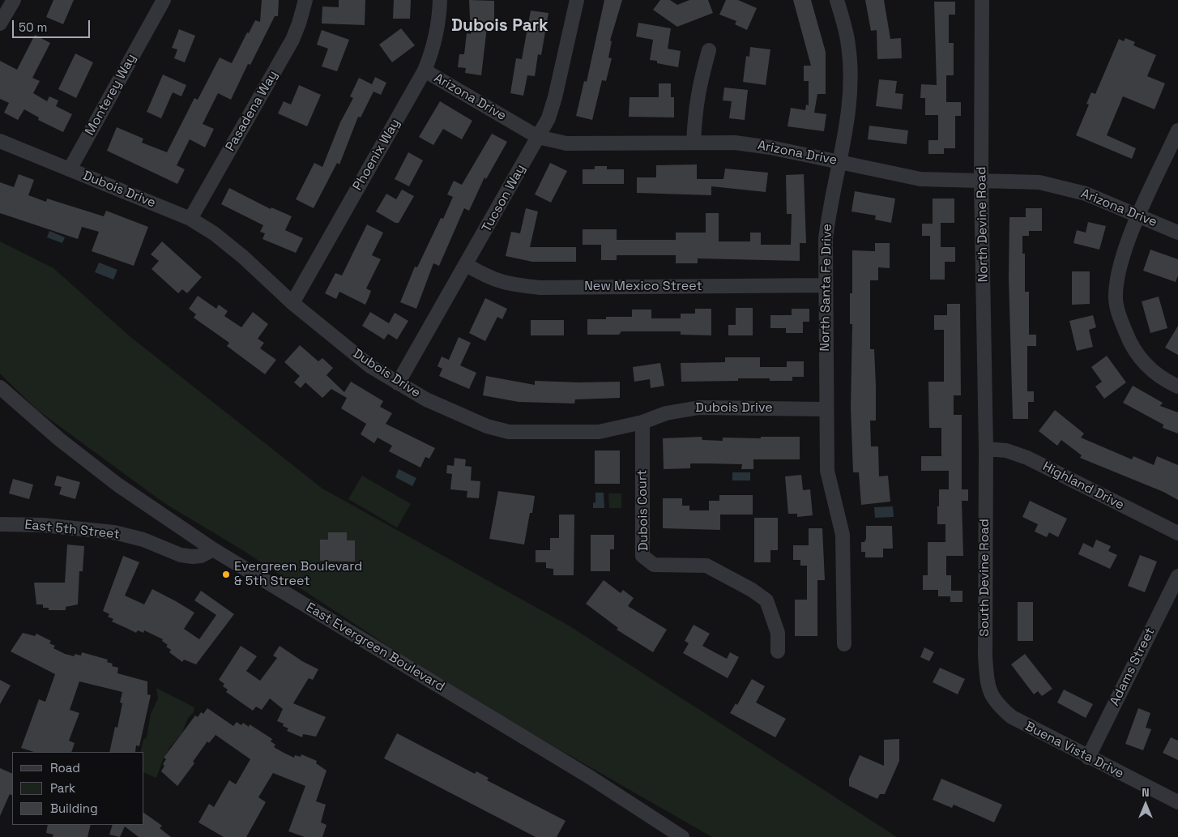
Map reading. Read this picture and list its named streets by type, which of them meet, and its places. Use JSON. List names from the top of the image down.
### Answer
{
  "streets": {
    "street": [
      "Monterey Way",
      "Arizona Drive",
      "Pasadena Way",
      "Phoenix Way",
      "Dubois Drive",
      "Tucson Way",
      "North Devine Road",
      "New Mexico Street",
      "North Santa Fe Drive",
      "Highland Drive",
      "Dubois Court",
      "East 5th Street",
      "South Devine Road",
      "East Evergreen Boulevard",
      "Adams Street",
      "Buena Vista Drive"
    ]
  },
  "crossings": [
    ["Monterey Way", "Dubois Drive"],
    ["Arizona Drive", "Phoenix Way"],
    ["Arizona Drive", "Tucson Way"],
    ["Arizona Drive", "North Devine Road"],
    ["Arizona Drive", "North Santa Fe Drive"],
    ["Pasadena Way", "Dubois Drive"],
    ["Phoenix Way", "Dubois Drive"],
    ["Dubois Drive", "Tucson Way"],
    ["Dubois Drive", "North Santa Fe Drive"],
    ["Dubois Drive", "Dubois Court"],
    ["Tucson Way", "New Mexico Street"],
    ["North Devine Road", "Highland Drive"],
    ["North Devine Road", "South Devine Road"],
    ["New Mexico Street", "North Santa Fe Drive"],
    ["Highland Drive", "South Devine Road"],
    ["East 5th Street", "East Evergreen Boulevard"],
    ["South Devine Road", "Buena Vista Drive"],
    ["Adams Street", "Buena Vista Drive"]
  ],
  "districts": ["Dubois Park"],
  "places": ["Evergreen Boulevard & 5th Street"],
  "legend": ["Road", "Park", "Building"],
  "scale_bar": "50 m",
  "north": "top"
}
